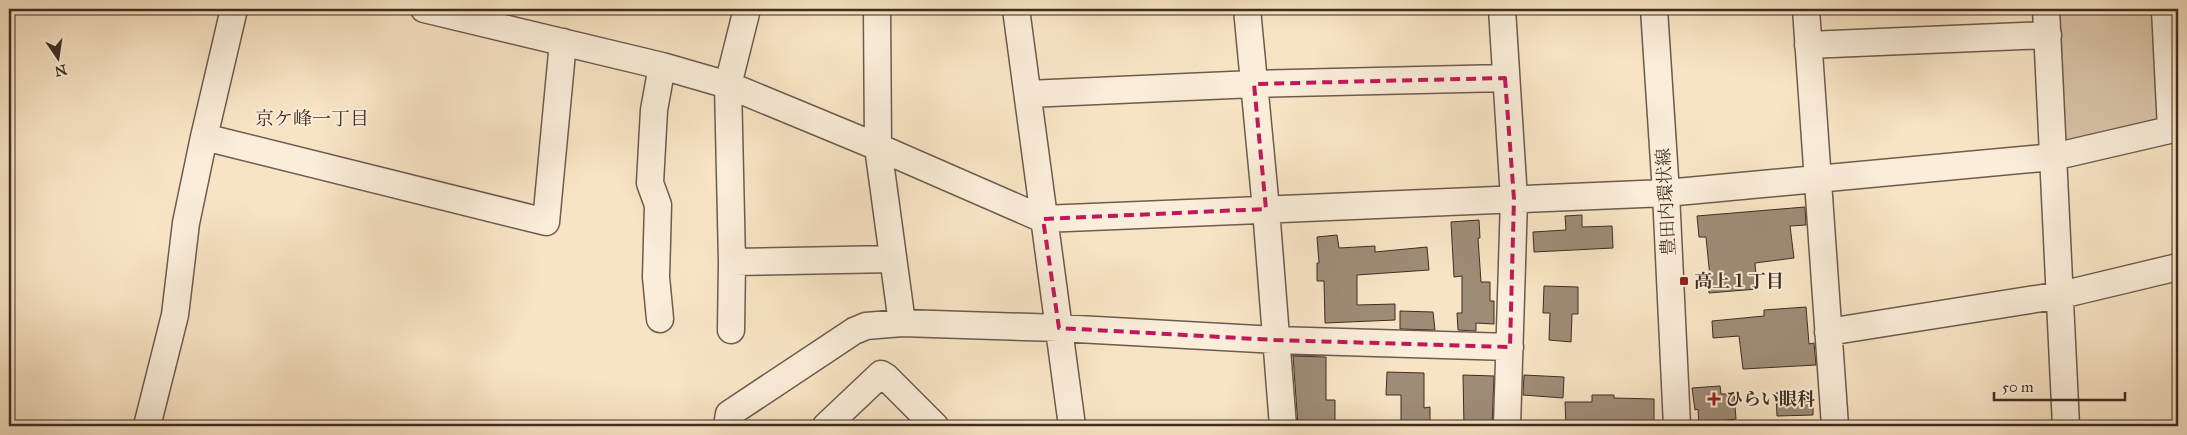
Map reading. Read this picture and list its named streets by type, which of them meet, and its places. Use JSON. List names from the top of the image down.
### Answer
{
  "streets": {
    "street": ["豊田内環状線"]
  },
  "districts": ["京ケ峰一丁目"],
  "places": {
    "transit": ["高上１丁目"],
    "health": ["ひらい眼科"]
  },
  "scale_bar": "50 m",
  "north": "bottom"
}
